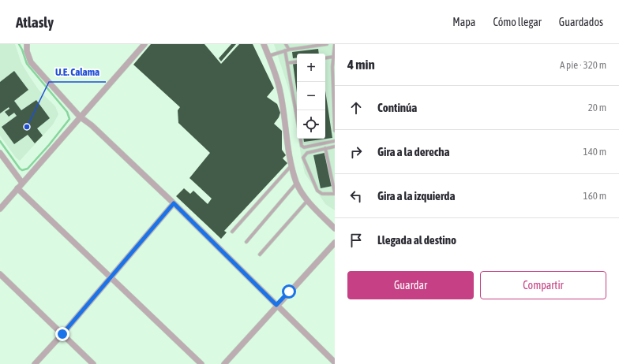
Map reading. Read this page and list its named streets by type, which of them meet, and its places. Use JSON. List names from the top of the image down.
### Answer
{
  "places": ["U.E. Calama"],
  "page": {
    "header": "Atlasly",
    "nav": ["Mapa", "Cómo llegar", "Guardados"],
    "heading": ["4 min", "A pie · 320 m"],
    "map_buttons": ["+", "−"],
    "list": [
      ["Continúa", "20 m"],
      ["Gira a la derecha", "140 m"],
      ["Gira a la izquierda", "160 m"],
      "Llegada al destino"
    ],
    "buttons": ["Guardar", "Compartir"]
  }
}
